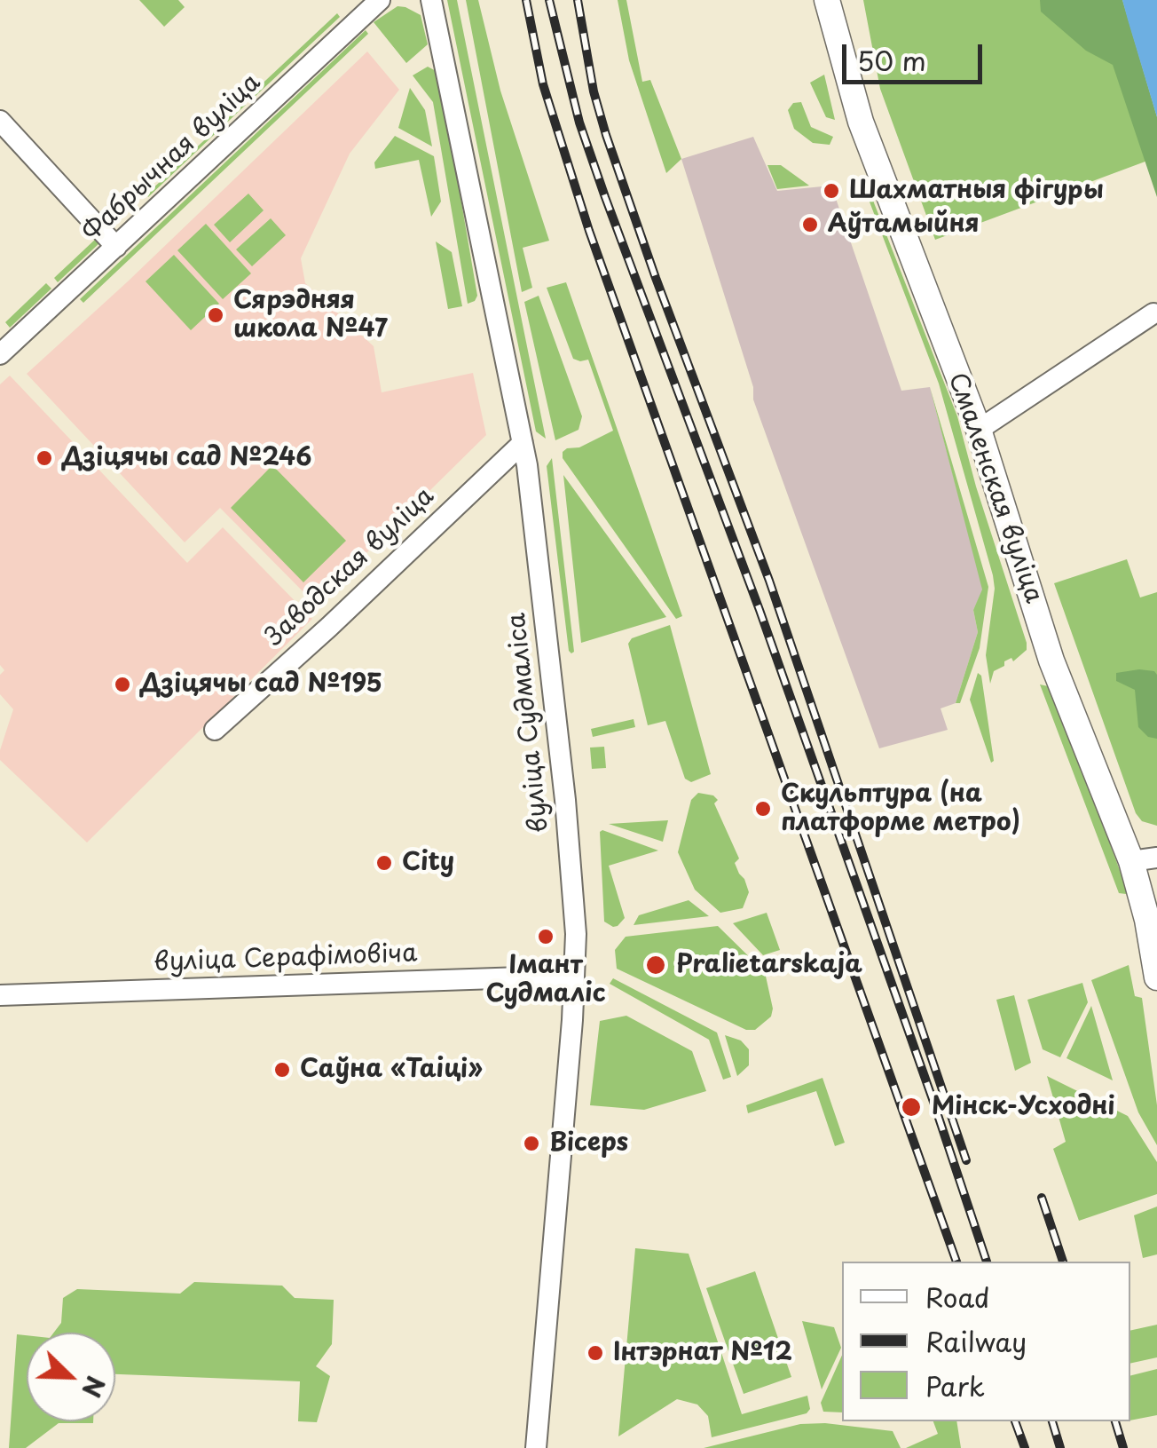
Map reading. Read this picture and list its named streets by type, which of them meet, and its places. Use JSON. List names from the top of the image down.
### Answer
{
  "streets": {
    "main road": ["Смаленская вуліца"],
    "street": [
      "Фабрычная вуліца",
      "Заводская вуліца",
      "вуліца Судмаліса",
      "вуліца Серафімовіча"
    ]
  },
  "crossings": [
    ["Заводская вуліца", "вуліца Судмаліса"],
    ["вуліца Судмаліса", "вуліца Серафімовіча"]
  ],
  "places": [
    "Шахматныя фігуры",
    "Аўтамыйня",
    "Сярэдняя школа №47",
    "Дзіцячы сад №246",
    "Дзіцячы сад №195",
    "Скульптура (на платформе метро)",
    "City",
    "Імант Судмаліс",
    "Pralietarskaja",
    "Саўна «Таіці»",
    "Мінск-Усходні",
    "Biceps",
    "Інтэрнат №12"
  ],
  "legend": ["Road", "Railway", "Park"],
  "scale_bar": "50 m",
  "north": "bottom right"
}
